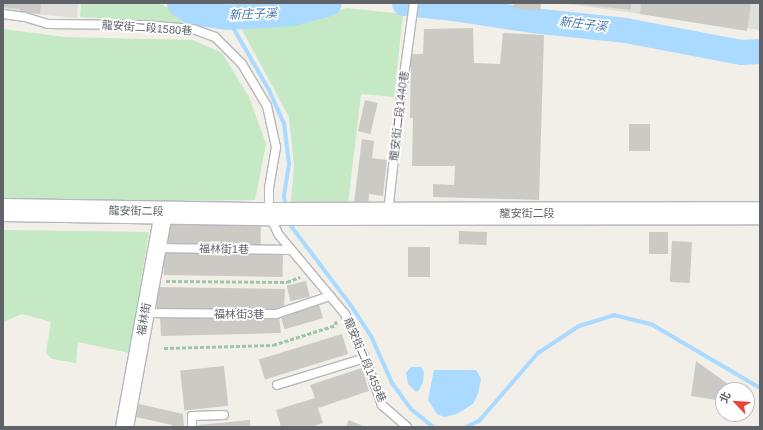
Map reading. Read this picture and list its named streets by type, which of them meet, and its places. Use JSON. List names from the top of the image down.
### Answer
{
  "streets": {
    "street": ["龍安街二段", "福林街"],
    "lane": [
      "龍安街二段1580巷",
      "龍安街二段1440巷",
      "福林街1巷",
      "福林街3巷",
      "龍安街二段1459巷"
    ]
  },
  "crossings": [
    ["龍安街二段1580巷", "龍安街二段"],
    ["龍安街二段1580巷", "龍安街二段1459巷"],
    ["龍安街二段1440巷", "龍安街二段"],
    ["龍安街二段", "福林街"],
    ["龍安街二段", "龍安街二段1459巷"],
    ["福林街1巷", "福林街"],
    ["福林街1巷", "龍安街二段1459巷"],
    ["福林街3巷", "福林街"],
    ["福林街3巷", "龍安街二段1459巷"]
  ],
  "water": ["新庄子溪"],
  "north": "top left"
}
